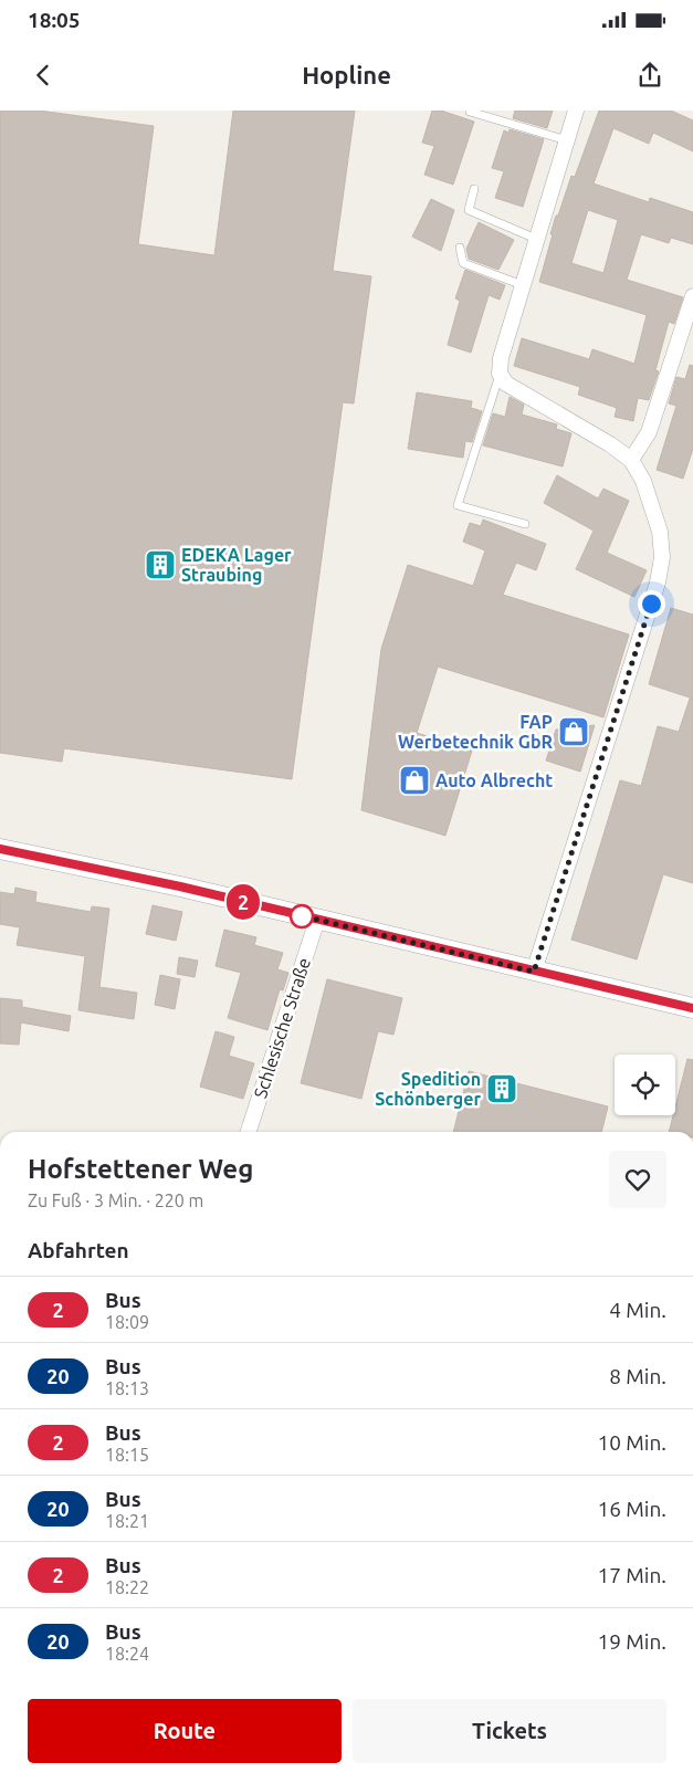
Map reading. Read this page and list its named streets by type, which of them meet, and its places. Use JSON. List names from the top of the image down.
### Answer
{
  "streets": {
    "street": ["Schlesische Straße"]
  },
  "places": {
    "building": ["EDEKA Lager Straubing", "Spedition Schönberger"],
    "shop": ["FAP Werbetechnik GbR", "Auto Albrecht"]
  },
  "lines": ["bus line 2"],
  "page": {
    "status": "18:05",
    "header": "Hopline",
    "on_map": "2",
    "heading": [
      ["Hofstettener Weg", "Zu Fuß · 3 Min. · 220 m"],
      "Abfahrten"
    ],
    "list": [
      {
        "mark": "2",
        "name": "Bus",
        "note": "18:09",
        "value": "4 Min."
      },
      {
        "mark": "20",
        "name": "Bus",
        "note": "18:13",
        "value": "8 Min."
      },
      {
        "mark": "2",
        "name": "Bus",
        "note": "18:15",
        "value": "10 Min."
      },
      {
        "mark": "20",
        "name": "Bus",
        "note": "18:21",
        "value": "16 Min."
      },
      {
        "mark": "2",
        "name": "Bus",
        "note": "18:22",
        "value": "17 Min."
      },
      {
        "mark": "20",
        "name": "Bus",
        "note": "18:24",
        "value": "19 Min."
      }
    ],
    "buttons": ["Route", "Tickets"]
  }
}
